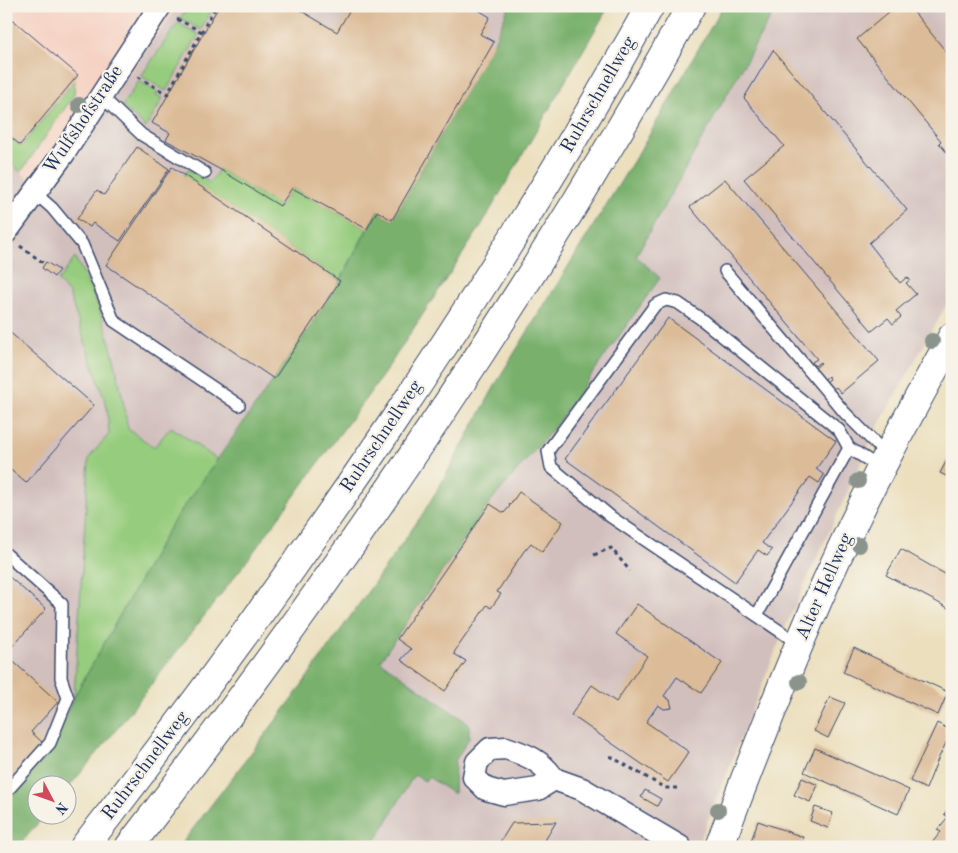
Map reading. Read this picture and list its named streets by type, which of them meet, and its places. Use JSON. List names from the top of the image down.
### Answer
{
  "streets": {
    "main road": ["Ruhrschnellweg", "Alter Hellweg"],
    "street": ["Wulfshofstraße"]
  },
  "north": "bottom right"
}
